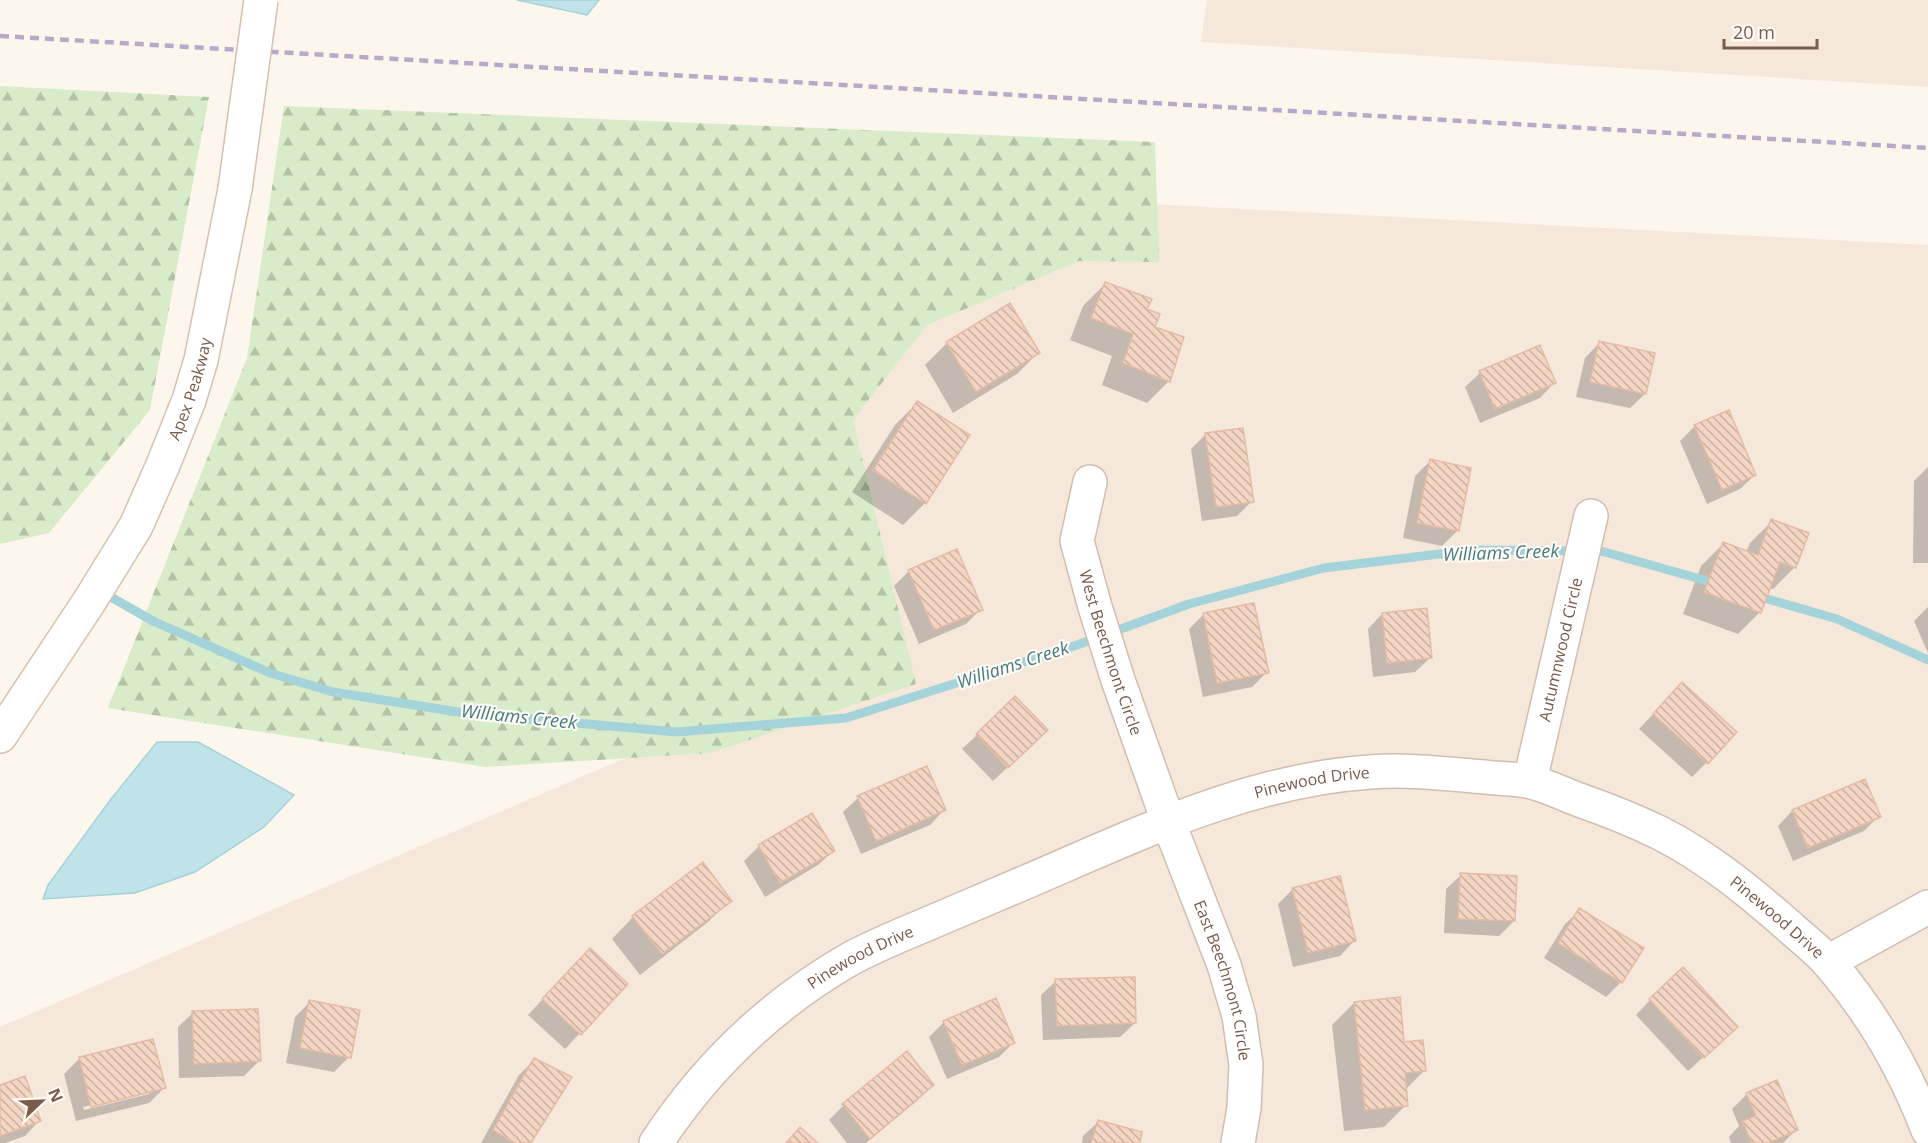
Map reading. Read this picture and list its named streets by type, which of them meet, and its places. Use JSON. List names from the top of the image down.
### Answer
{
  "streets": {
    "street": [
      "Apex Peakway",
      "Autumnwood Circle",
      "West Beechmont Circle",
      "Pinewood Drive",
      "East Beechmont Circle"
    ]
  },
  "crossings": [
    ["Autumnwood Circle", "Pinewood Drive"],
    ["West Beechmont Circle", "Pinewood Drive"],
    ["West Beechmont Circle", "East Beechmont Circle"],
    ["Pinewood Drive", "East Beechmont Circle"]
  ],
  "water": ["Williams Creek"],
  "scale_bar": "20 m",
  "north": "top right"
}
